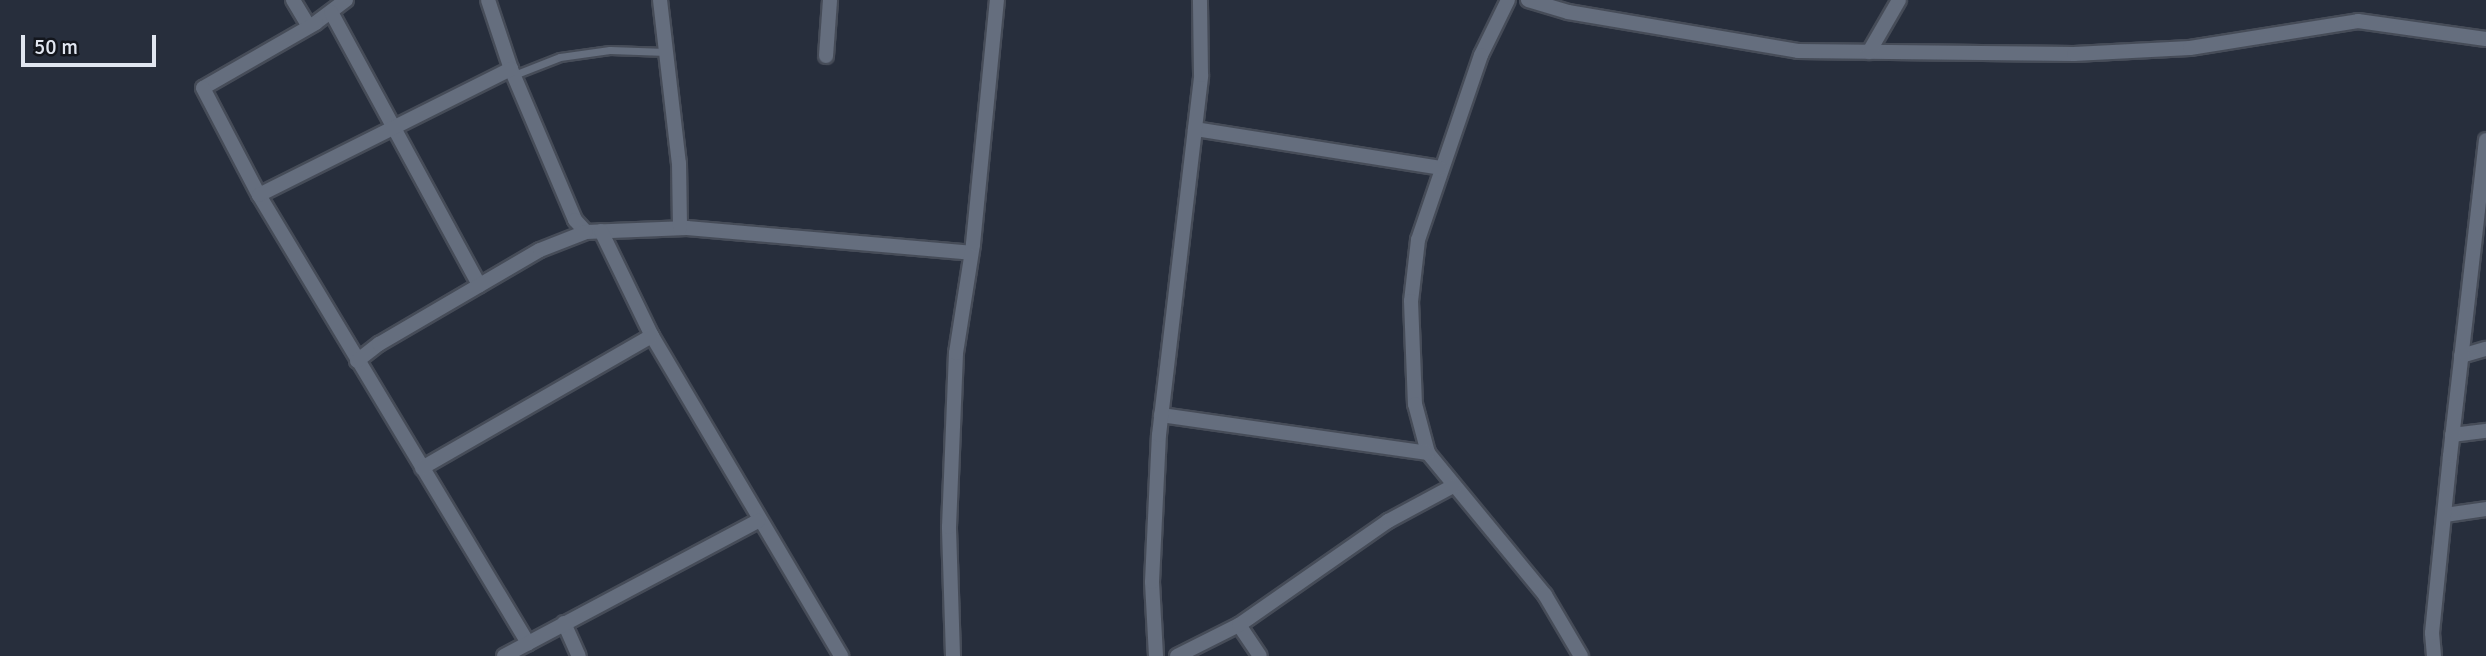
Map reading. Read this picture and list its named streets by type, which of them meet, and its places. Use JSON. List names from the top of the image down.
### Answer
{
  "scale_bar": "50 m"
}
